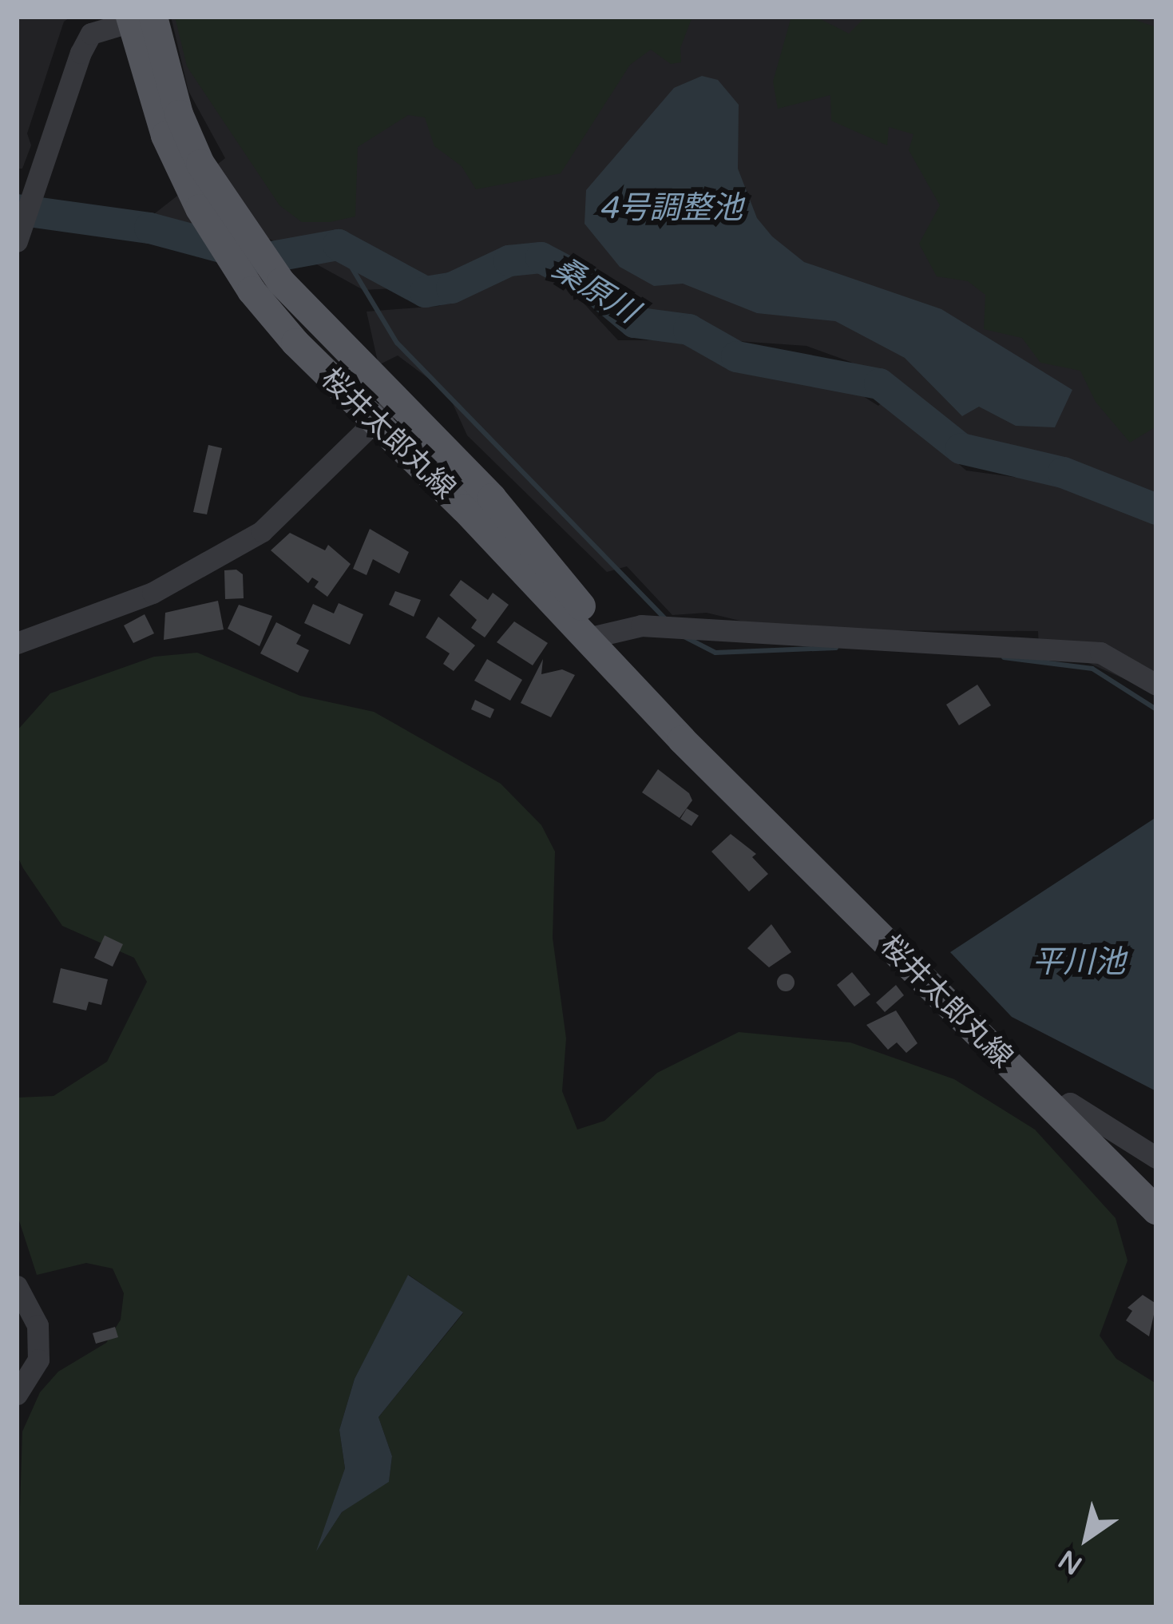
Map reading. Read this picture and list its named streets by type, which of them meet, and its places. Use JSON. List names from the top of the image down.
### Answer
{
  "streets": {
    "main road": ["桜井太郎丸線"]
  },
  "water": ["4号調整池", "桑原川", "平川池"],
  "north": "bottom left"
}
